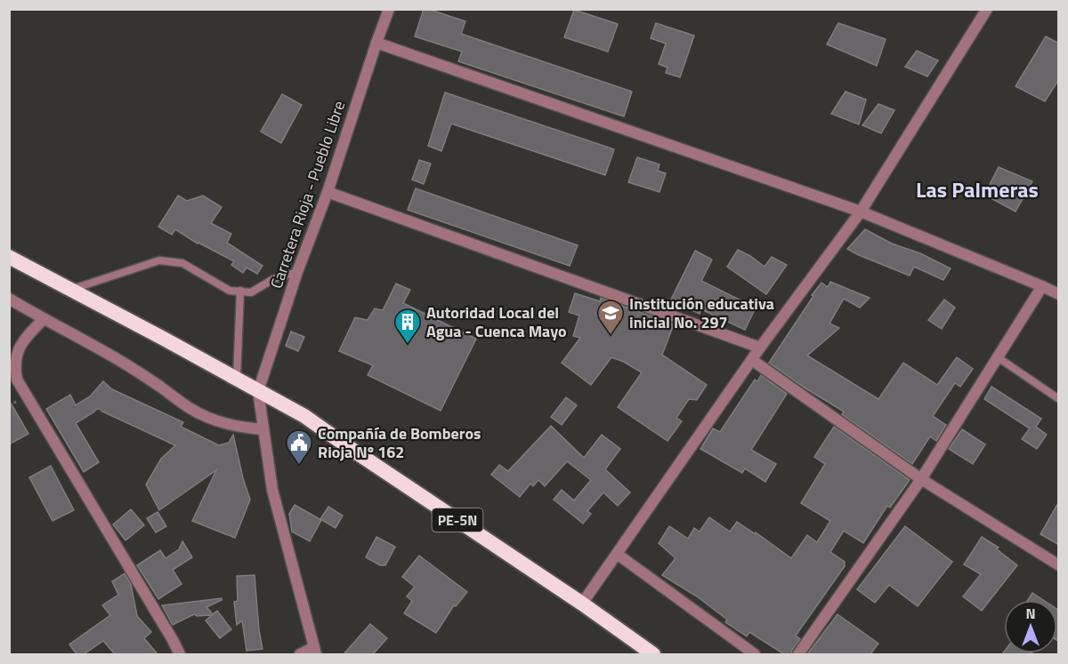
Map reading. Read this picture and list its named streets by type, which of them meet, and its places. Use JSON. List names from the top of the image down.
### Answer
{
  "streets": {
    "highway": ["PE-5N"],
    "street": ["Carretera Rioja - Pueblo Libre"]
  },
  "crossings": [
    ["Carretera Rioja - Pueblo Libre", "PE-5N"]
  ],
  "districts": ["Las Palmeras"],
  "places": {
    "school or university": ["Institución educativa inicial No. 297"],
    "building": ["Autoridad Local del Agua - Cuenca Mayo"],
    "public building": ["Compañía de Bomberos Rioja Nº 162"]
  },
  "north": "top"
}
